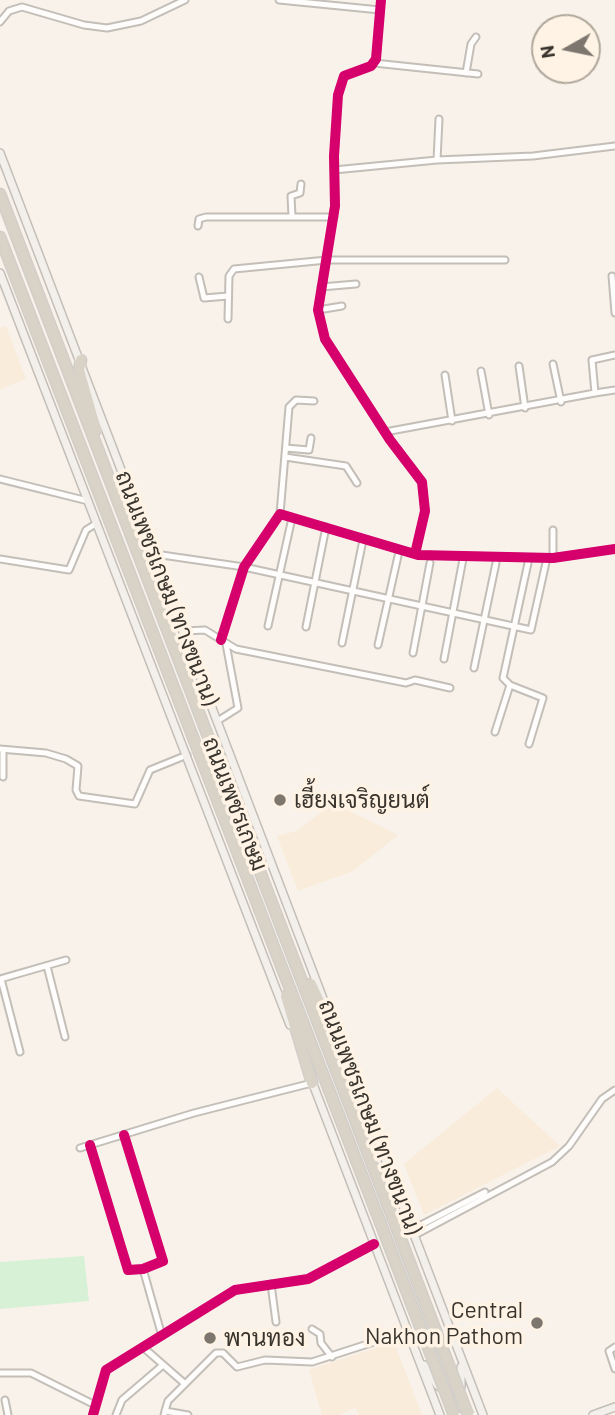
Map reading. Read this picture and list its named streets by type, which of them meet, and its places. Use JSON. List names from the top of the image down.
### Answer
{
  "streets": {
    "highway": ["ถนนเพชรเกษม"],
    "main road": ["ถนนเพชรเกษม (ทางขนาน)"]
  },
  "places": ["เฮี้ยงเจริญยนต์", "Central Nakhon Pathom", "พานทอง"],
  "north": "left"
}
